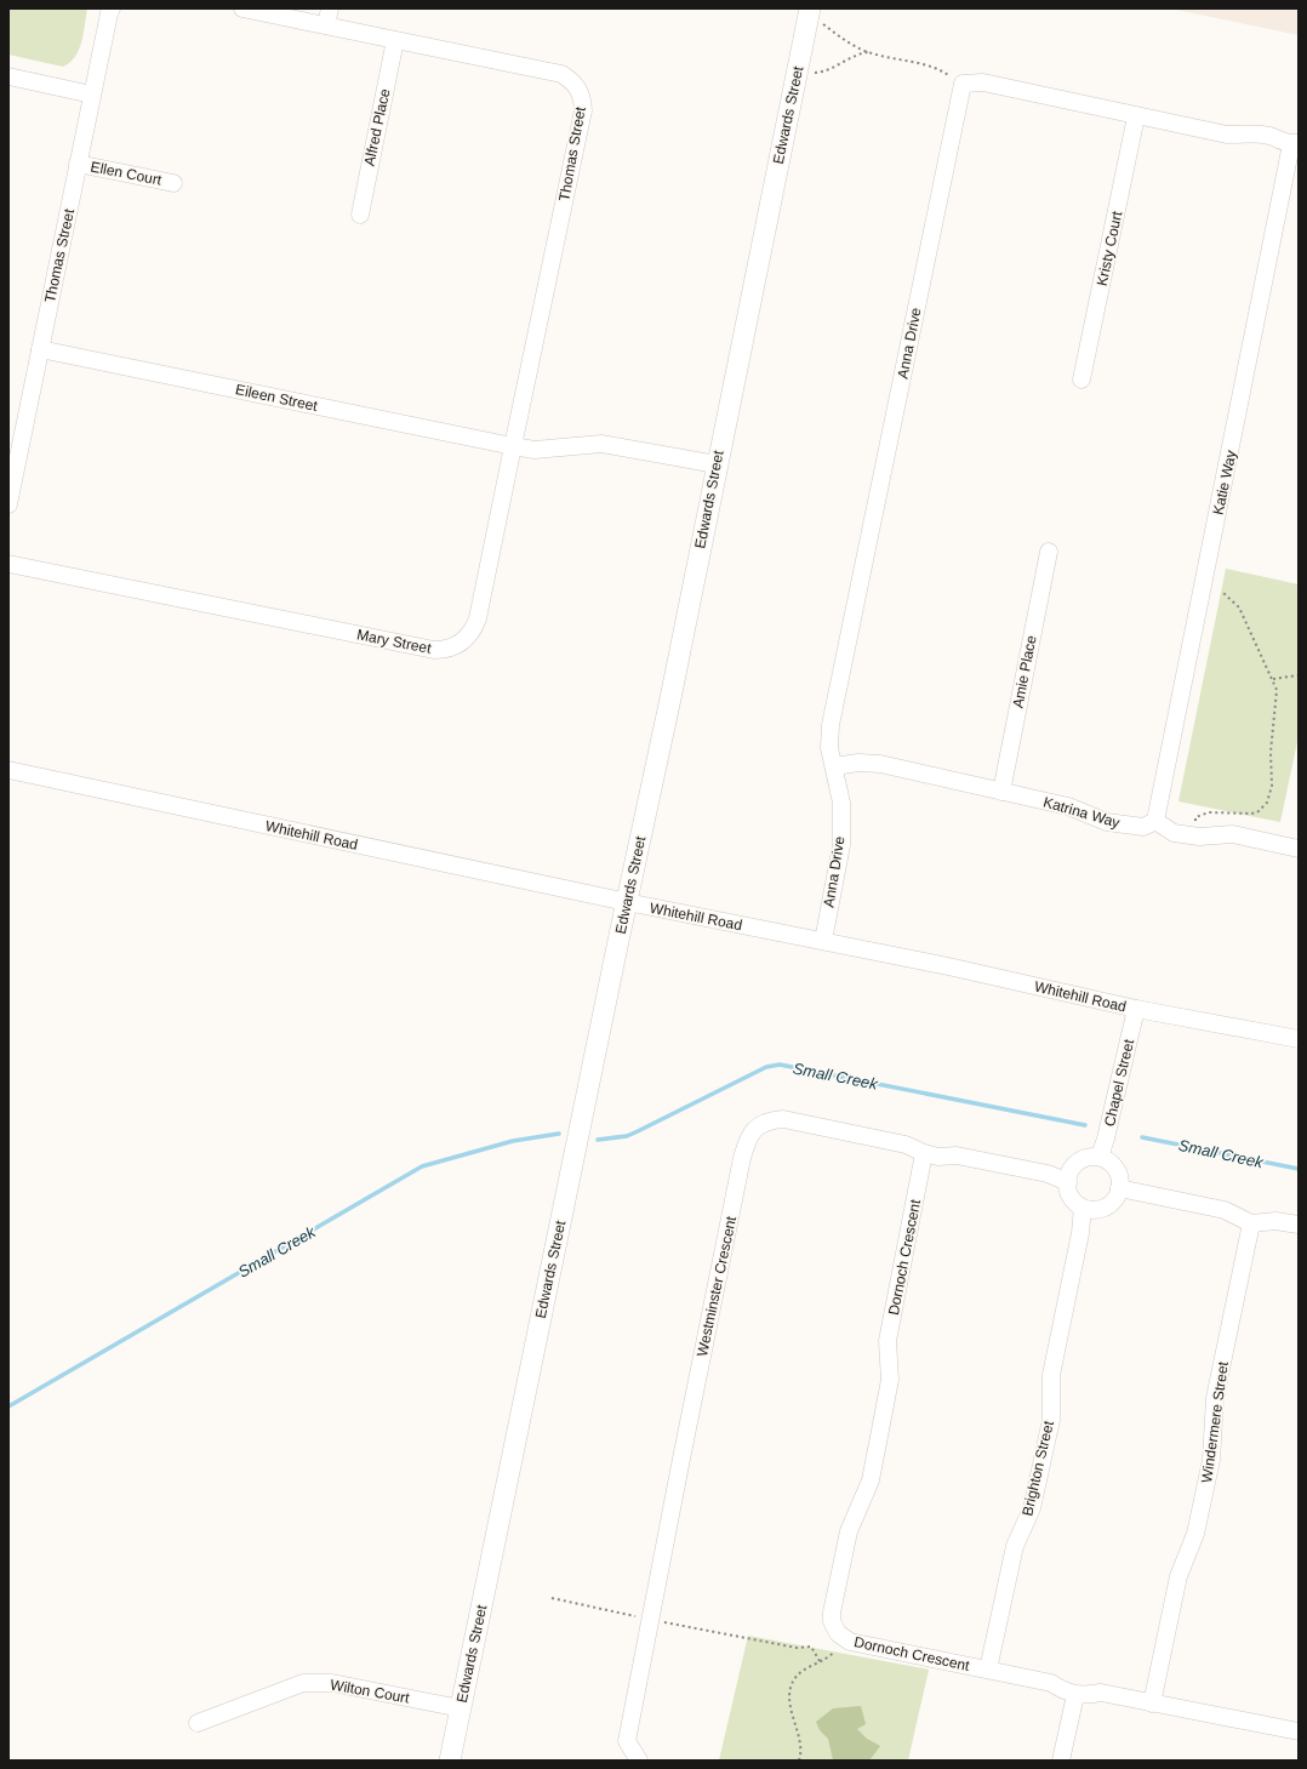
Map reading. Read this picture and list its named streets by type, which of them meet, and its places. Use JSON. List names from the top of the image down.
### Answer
{
  "streets": {
    "main road": ["Edwards Street"],
    "street": [
      "Alfred Place",
      "Thomas Street",
      "Ellen Court",
      "Kristy Court",
      "Anna Drive",
      "Eileen Street",
      "Katie Way",
      "Mary Street",
      "Amie Place",
      "Katrina Way",
      "Whitehill Road",
      "Chapel Street",
      "Dornoch Crescent",
      "Westminster Crescent",
      "Windermere Street",
      "Brighton Street",
      "Wilton Court"
    ]
  },
  "crossings": [
    ["Edwards Street", "Whitehill Road"],
    ["Edwards Street", "Wilton Court"],
    ["Alfred Place", "Thomas Street"],
    ["Thomas Street", "Ellen Court"],
    ["Thomas Street", "Eileen Street"],
    ["Thomas Street", "Mary Street"],
    ["Anna Drive", "Katrina Way"],
    ["Anna Drive", "Whitehill Road"],
    ["Eileen Street", "Mary Street"],
    ["Katie Way", "Katrina Way"],
    ["Amie Place", "Katrina Way"],
    ["Whitehill Road", "Chapel Street"],
    ["Chapel Street", "Westminster Crescent"],
    ["Chapel Street", "Brighton Street"],
    ["Dornoch Crescent", "Westminster Crescent"],
    ["Dornoch Crescent", "Brighton Street"],
    ["Westminster Crescent", "Brighton Street"]
  ],
  "water": ["Small Creek"]
}
